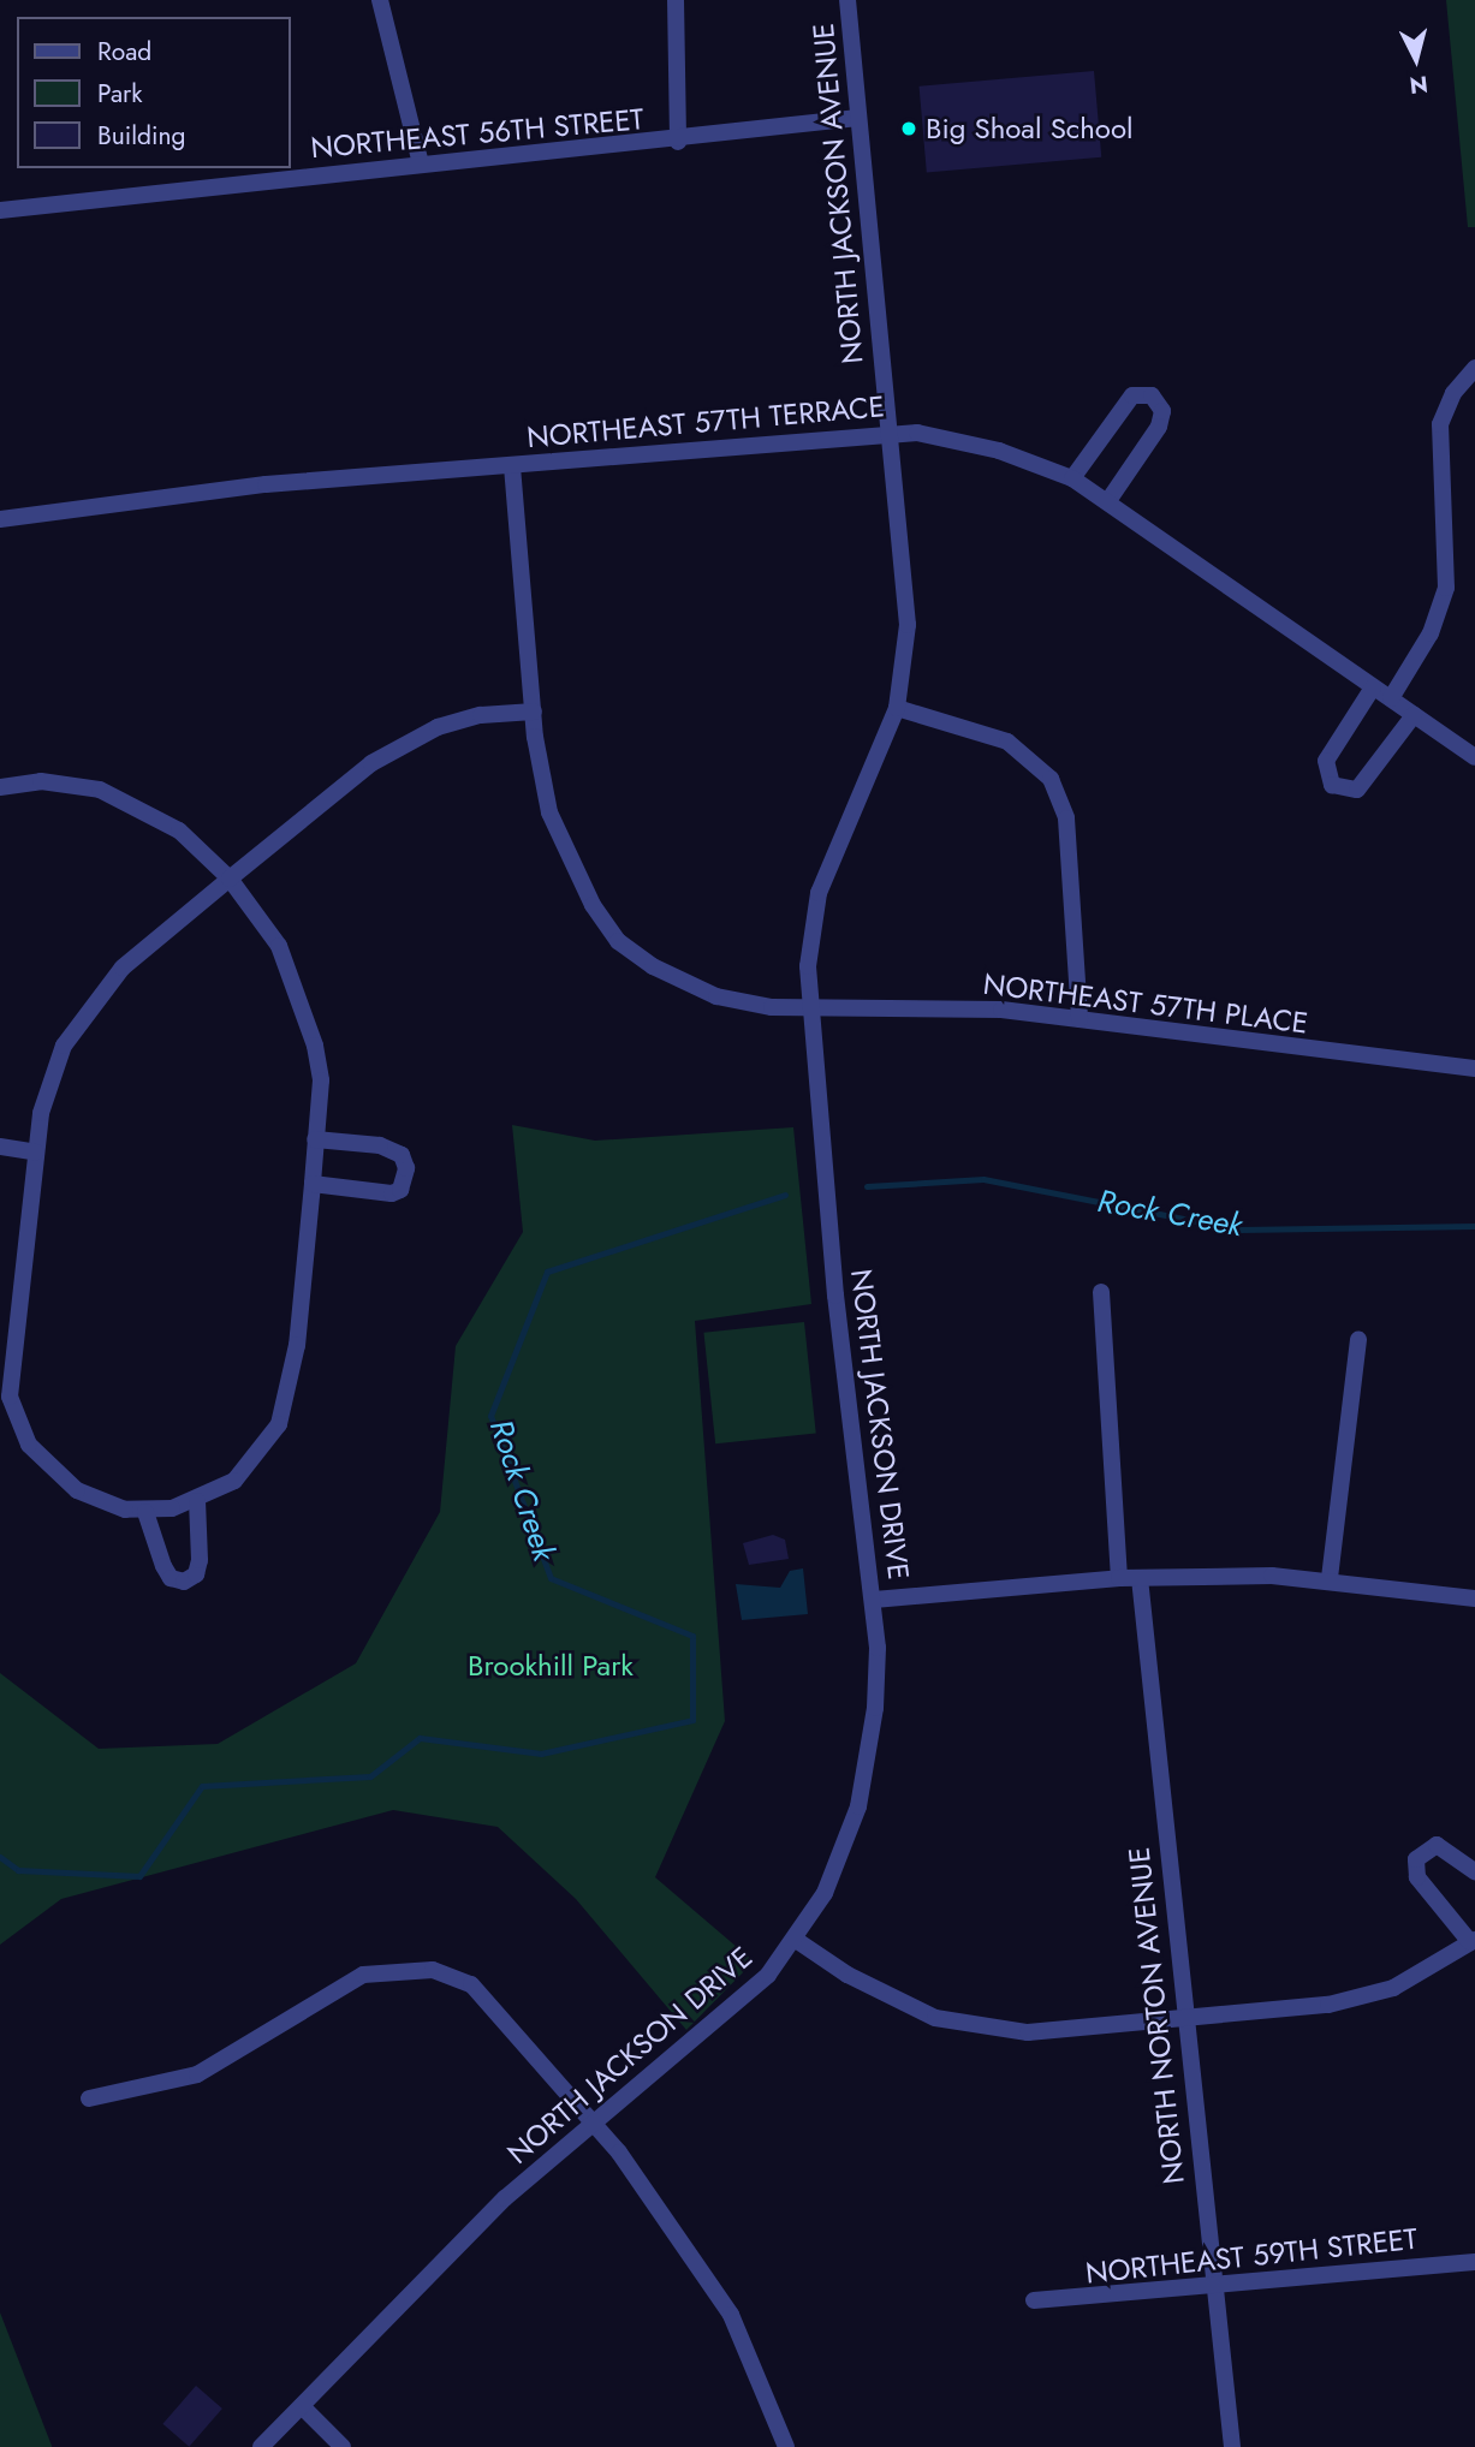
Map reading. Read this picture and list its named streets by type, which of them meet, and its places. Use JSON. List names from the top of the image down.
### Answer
{
  "streets": {
    "street": [
      "NORTHEAST 56TH STREET",
      "NORTH JACKSON AVENUE",
      "NORTHEAST 57TH TERRACE",
      "NORTHEAST 57TH PLACE",
      "NORTH JACKSON DRIVE",
      "NORTH NORTON AVENUE",
      "NORTHEAST 59TH STREET"
    ]
  },
  "crossings": [
    ["NORTHEAST 56TH STREET", "NORTH JACKSON AVENUE"],
    ["NORTH JACKSON AVENUE", "NORTHEAST 57TH TERRACE"],
    ["NORTH JACKSON AVENUE", "NORTHEAST 57TH PLACE"],
    ["NORTH JACKSON AVENUE", "NORTH JACKSON DRIVE"],
    ["NORTHEAST 57TH TERRACE", "NORTHEAST 57TH PLACE"],
    ["NORTH NORTON AVENUE", "NORTHEAST 59TH STREET"]
  ],
  "water": ["Rock Creek"],
  "parks": ["Brookhill Park"],
  "places": ["Big Shoal School"],
  "legend": ["Road", "Park", "Building"],
  "north": "bottom"
}
